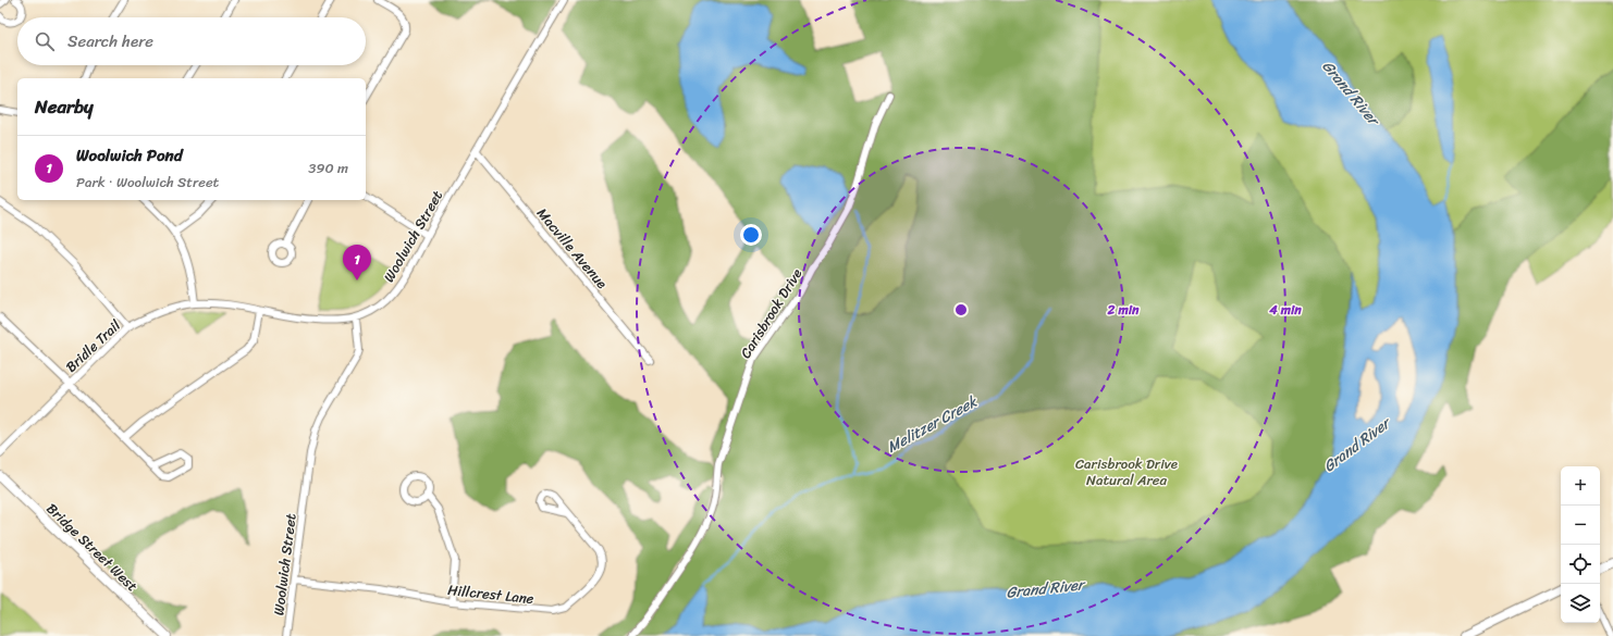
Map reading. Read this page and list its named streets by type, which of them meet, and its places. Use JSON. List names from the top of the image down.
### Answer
{
  "streets": {
    "main road": ["Bridge Street West"],
    "street": [
      "Woolwich Street",
      "Macville Avenue",
      "Carisbrook Drive",
      "Bridle Trail",
      "Hillcrest Lane"
    ]
  },
  "crossings": [
    ["Woolwich Street", "Macville Avenue"],
    ["Woolwich Street", "Bridle Trail"],
    ["Woolwich Street", "Hillcrest Lane"]
  ],
  "water": ["Grand River", "Melitzer Creek"],
  "parks": ["Carisbrook Drive Natural Area"],
  "page": {
    "search": "Search here",
    "heading": "Nearby",
    "list": [
      {
        "mark": "1",
        "name": "Woolwich Pond",
        "note": "Park · Woolwich Street",
        "value": "390 m"
      }
    ],
    "pins": "1",
    "map_buttons": ["+", "−"]
  },
  "rings": ["2 min", "4 min"]
}
